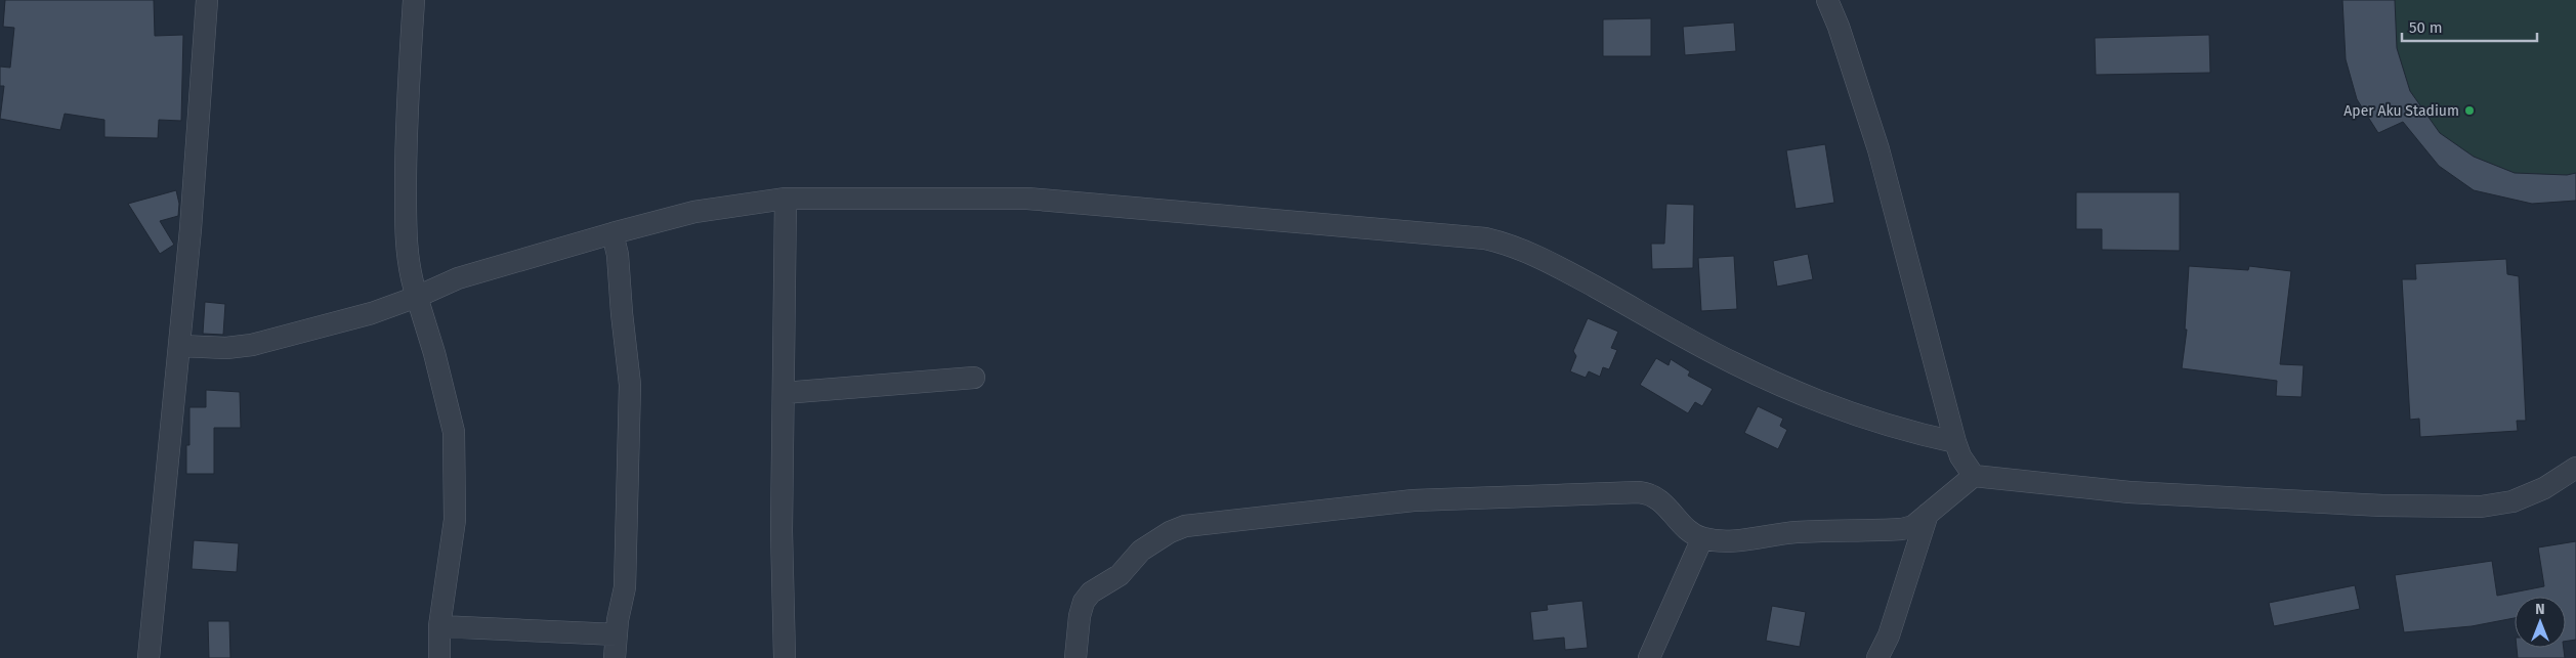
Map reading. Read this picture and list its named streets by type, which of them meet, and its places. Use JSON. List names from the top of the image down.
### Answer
{
  "places": ["Aper Aku Stadium"],
  "scale_bar": "50 m",
  "north": "top"
}
